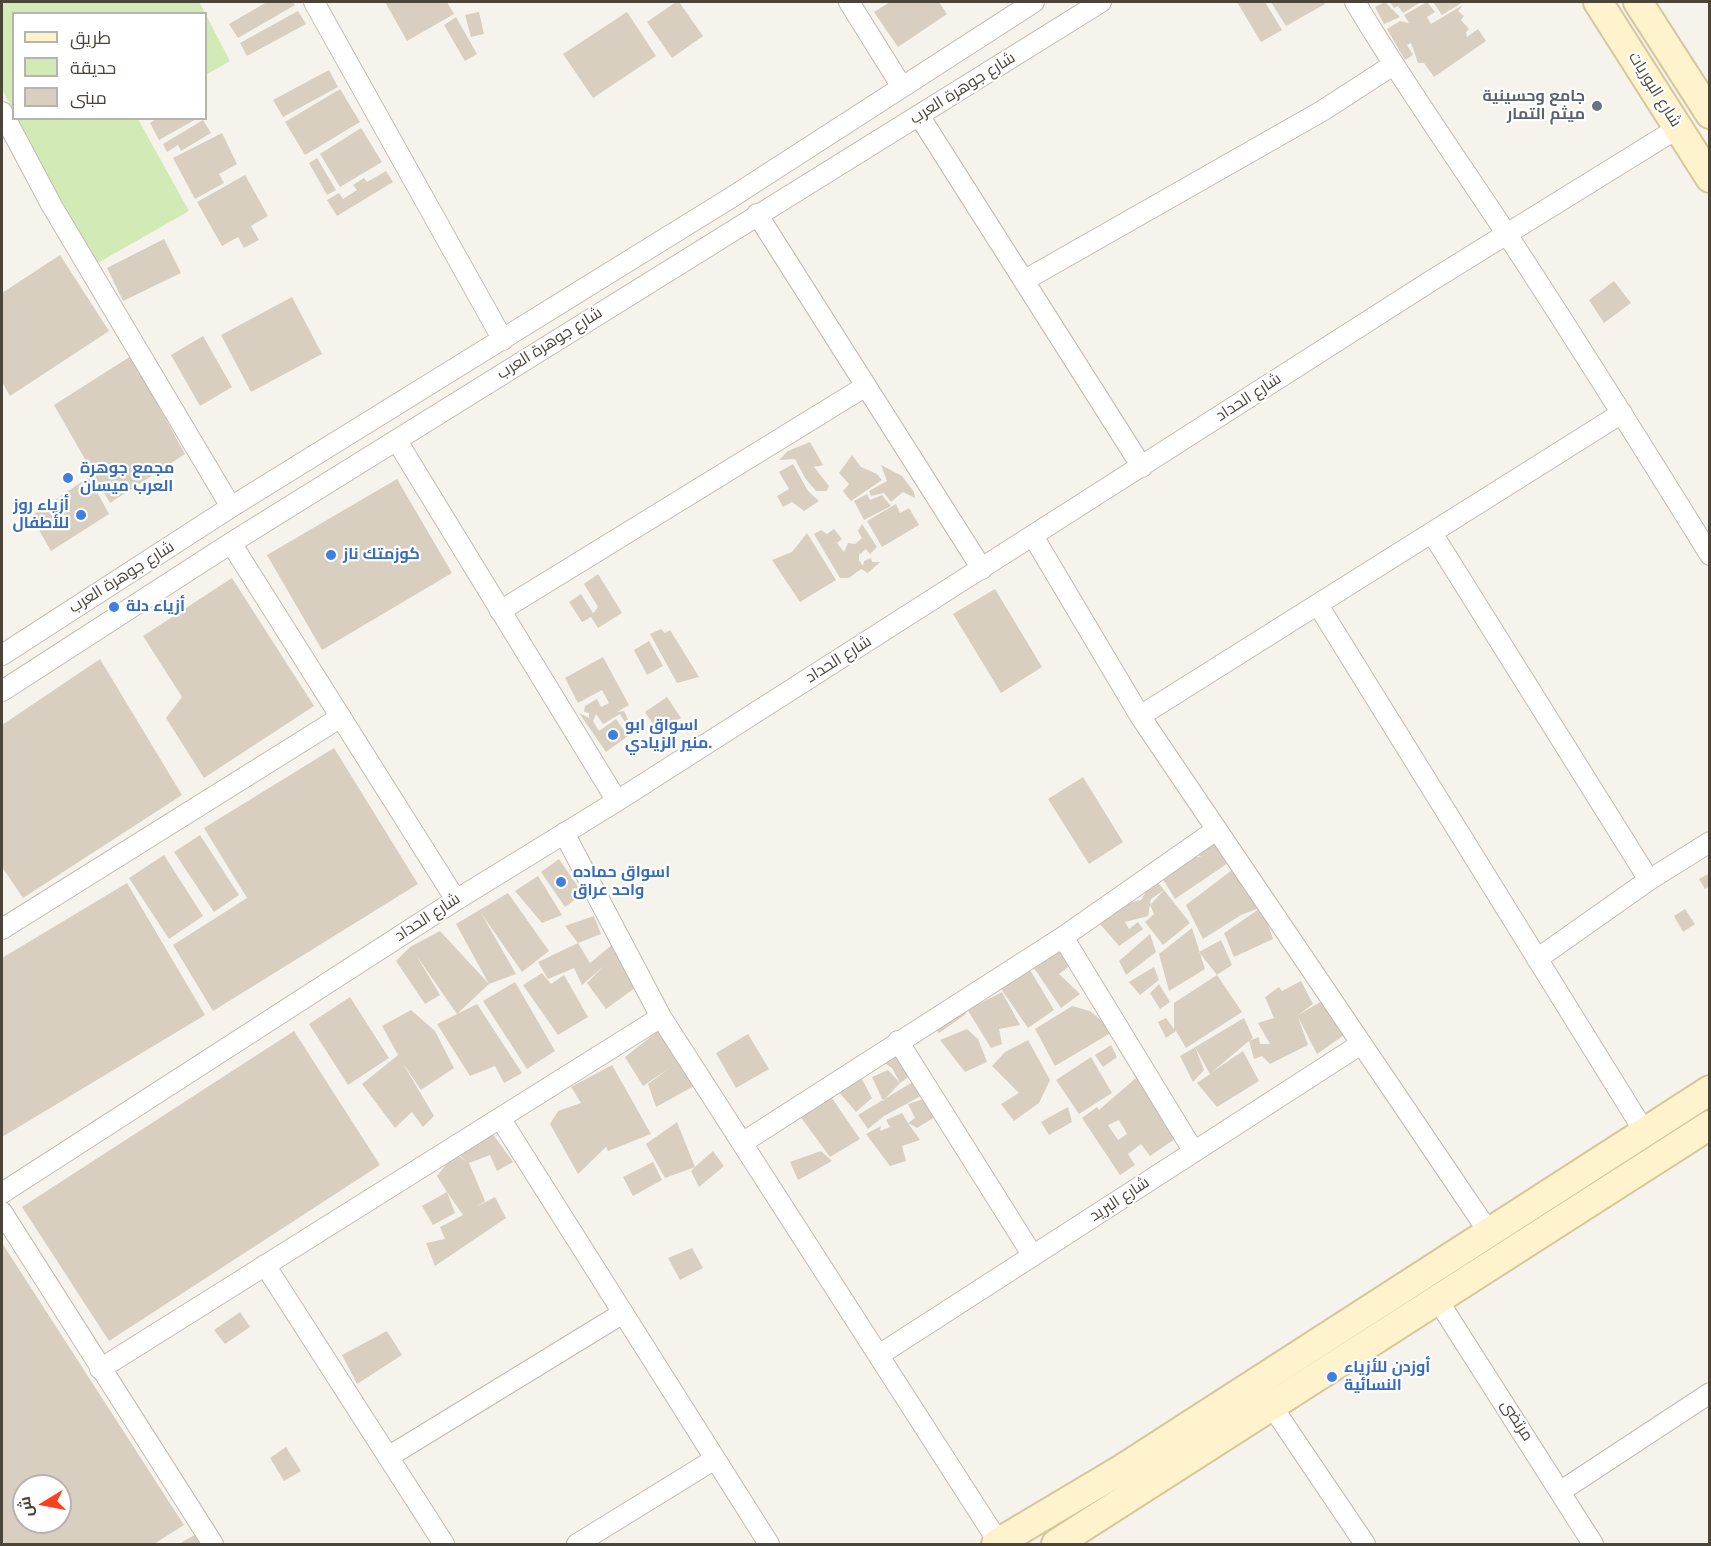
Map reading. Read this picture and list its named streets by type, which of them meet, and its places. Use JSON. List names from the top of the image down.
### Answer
{
  "streets": {
    "street": [
      "شارع جوهرة العرب",
      "شارع البوريات",
      "شارع الحداد",
      "شارع البريد",
      "مرتضى"
    ]
  },
  "crossings": [
    ["شارع البوريات", "شارع الحداد"]
  ],
  "places": [
    "جامع وحسينية ميثم التمار",
    "مجمع جوهرة العرب ميسان",
    "أزياء روز للأطفال",
    "كوزمتك ناز",
    "أزياء دلة",
    "اسواق ابو منير الزيادي.",
    "اسواق حماده واحد عراق",
    "أوزدن للأزياء النسائية"
  ],
  "legend": ["طريق", "حديقة", "مبنى"],
  "north": "left"
}
